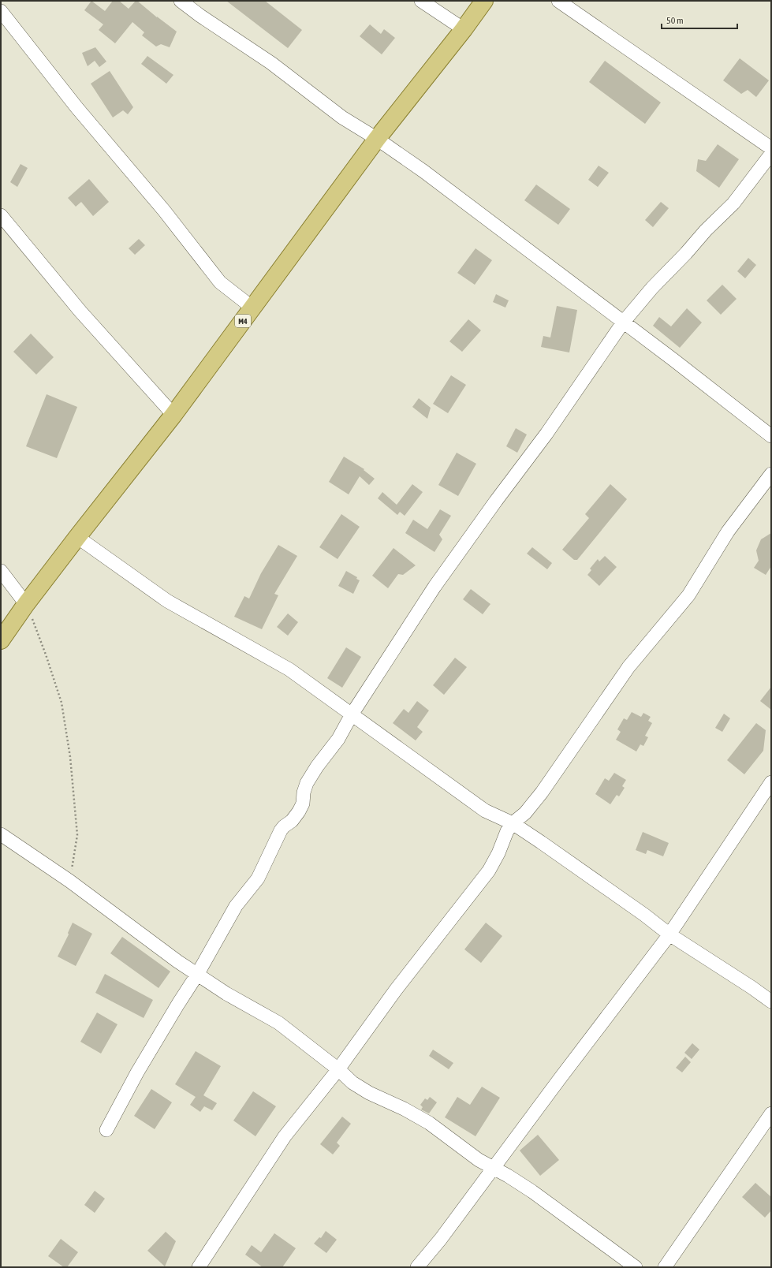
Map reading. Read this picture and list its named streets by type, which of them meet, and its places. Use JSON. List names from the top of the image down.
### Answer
{
  "streets": {
    "main road": ["M4"]
  },
  "scale_bar": "50 m"
}
